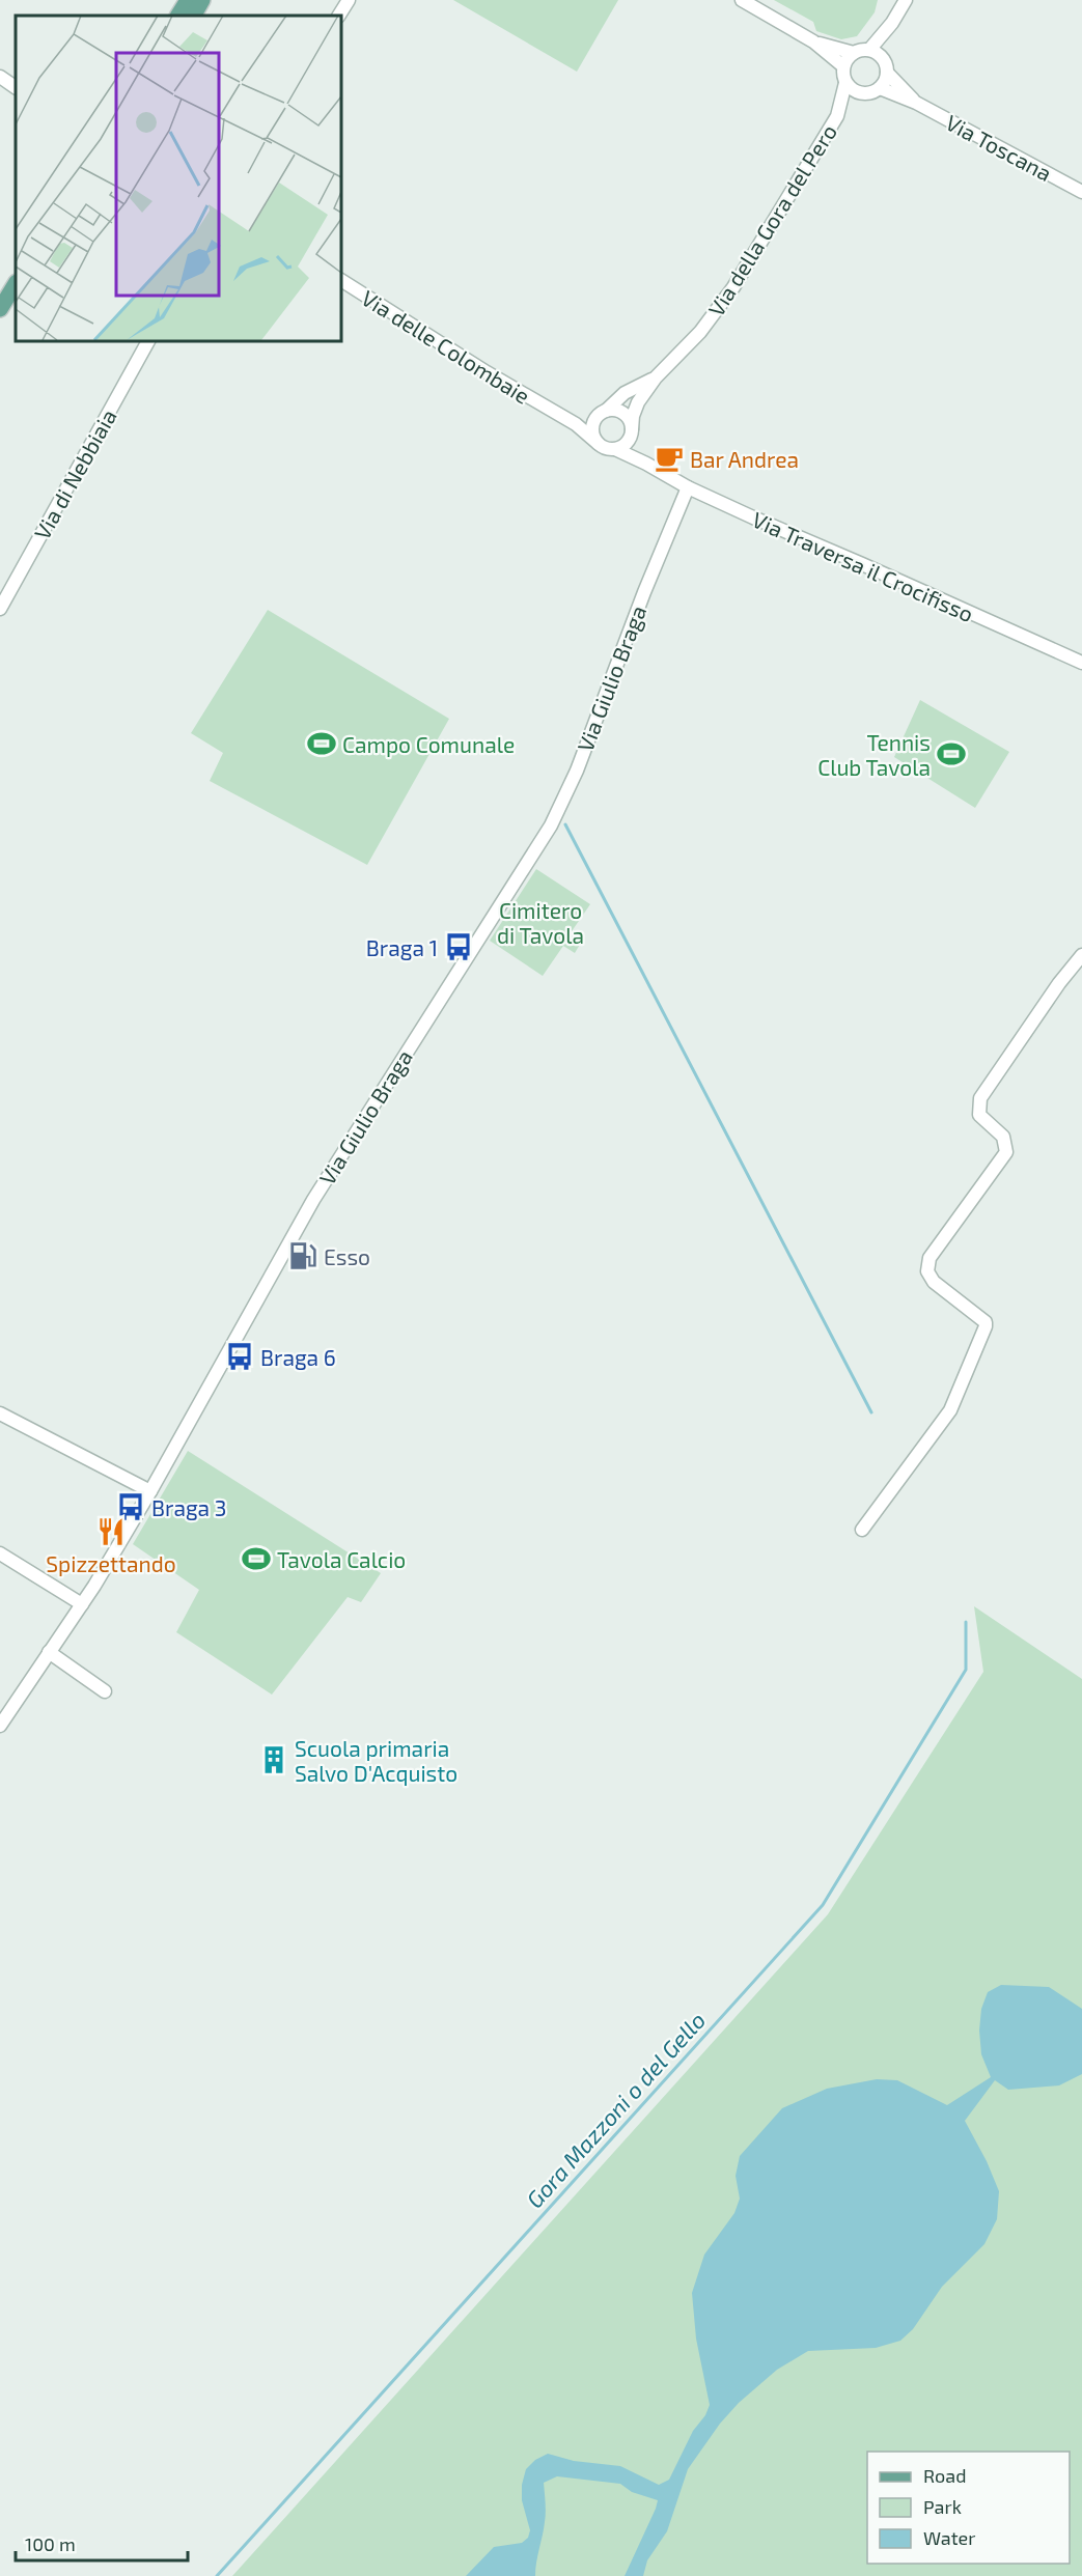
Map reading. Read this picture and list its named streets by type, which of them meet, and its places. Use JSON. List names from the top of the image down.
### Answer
{
  "streets": {
    "street": [
      "Via Toscana",
      "Via della Gora del Pero",
      "Via delle Colombaie",
      "Via di Nebbiaia",
      "Via Traversa il Crocifisso",
      "Via Giulio Braga"
    ]
  },
  "crossings": [
    ["Via Toscana", "Via della Gora del Pero"],
    ["Via della Gora del Pero", "Via delle Colombaie"],
    ["Via della Gora del Pero", "Via Traversa il Crocifisso"],
    ["Via delle Colombaie", "Via Traversa il Crocifisso"],
    ["Via Traversa il Crocifisso", "Via Giulio Braga"]
  ],
  "water": ["Gora Mazzoni o del Gello"],
  "parks": ["Cimitero di Tavola"],
  "places": {
    "cafe": ["Bar Andrea"],
    "sports": ["Campo Comunale", "Tennis Club Tavola", "Tavola Calcio"],
    "bus stop": ["Braga 1", "Braga 6", "Braga 3"],
    "fuel station": ["Esso"],
    "restaurant": ["Spizzettando"],
    "building": ["Scuola primaria Salvo D'Acquisto"]
  },
  "legend": ["Road", "Park", "Water"],
  "scale_bar": "100 m"
}
